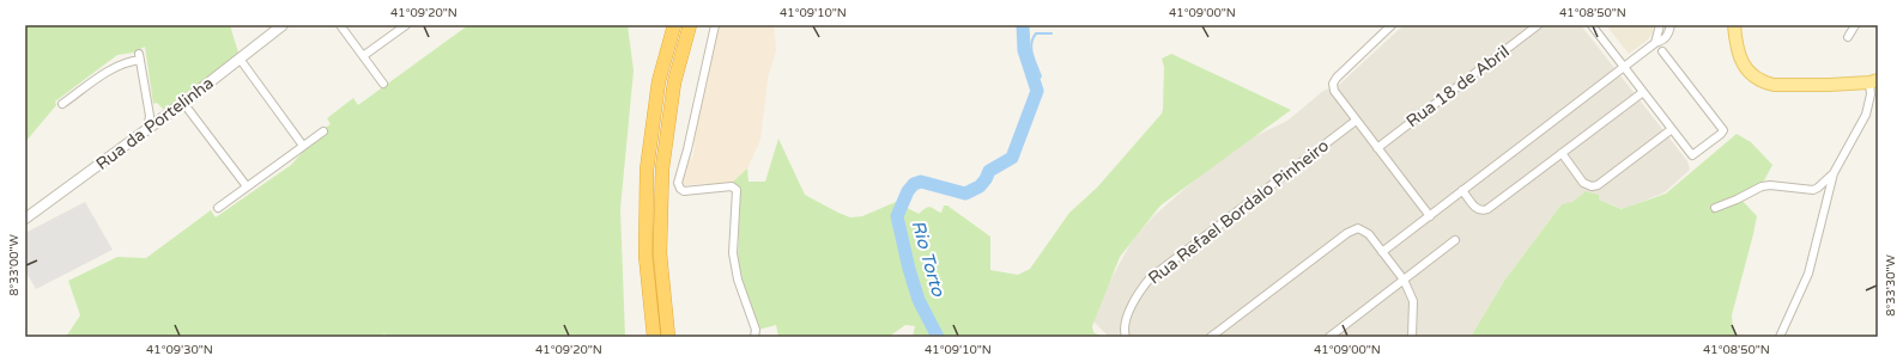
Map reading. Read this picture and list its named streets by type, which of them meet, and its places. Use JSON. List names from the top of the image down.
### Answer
{
  "streets": {
    "street": ["Rua 18 de Abril", "Rua da Portelinha", "Rua Refael Bordalo Pinheiro"]
  },
  "water": ["Rio Torto"],
  "coordinates": [
    "41°09'20\"N",
    "41°09'10\"N",
    "41°09'00\"N",
    "41°08'50\"N",
    "8°33'00\"W",
    "8°33'30\"W",
    "41°09'30\"N"
  ]
}
